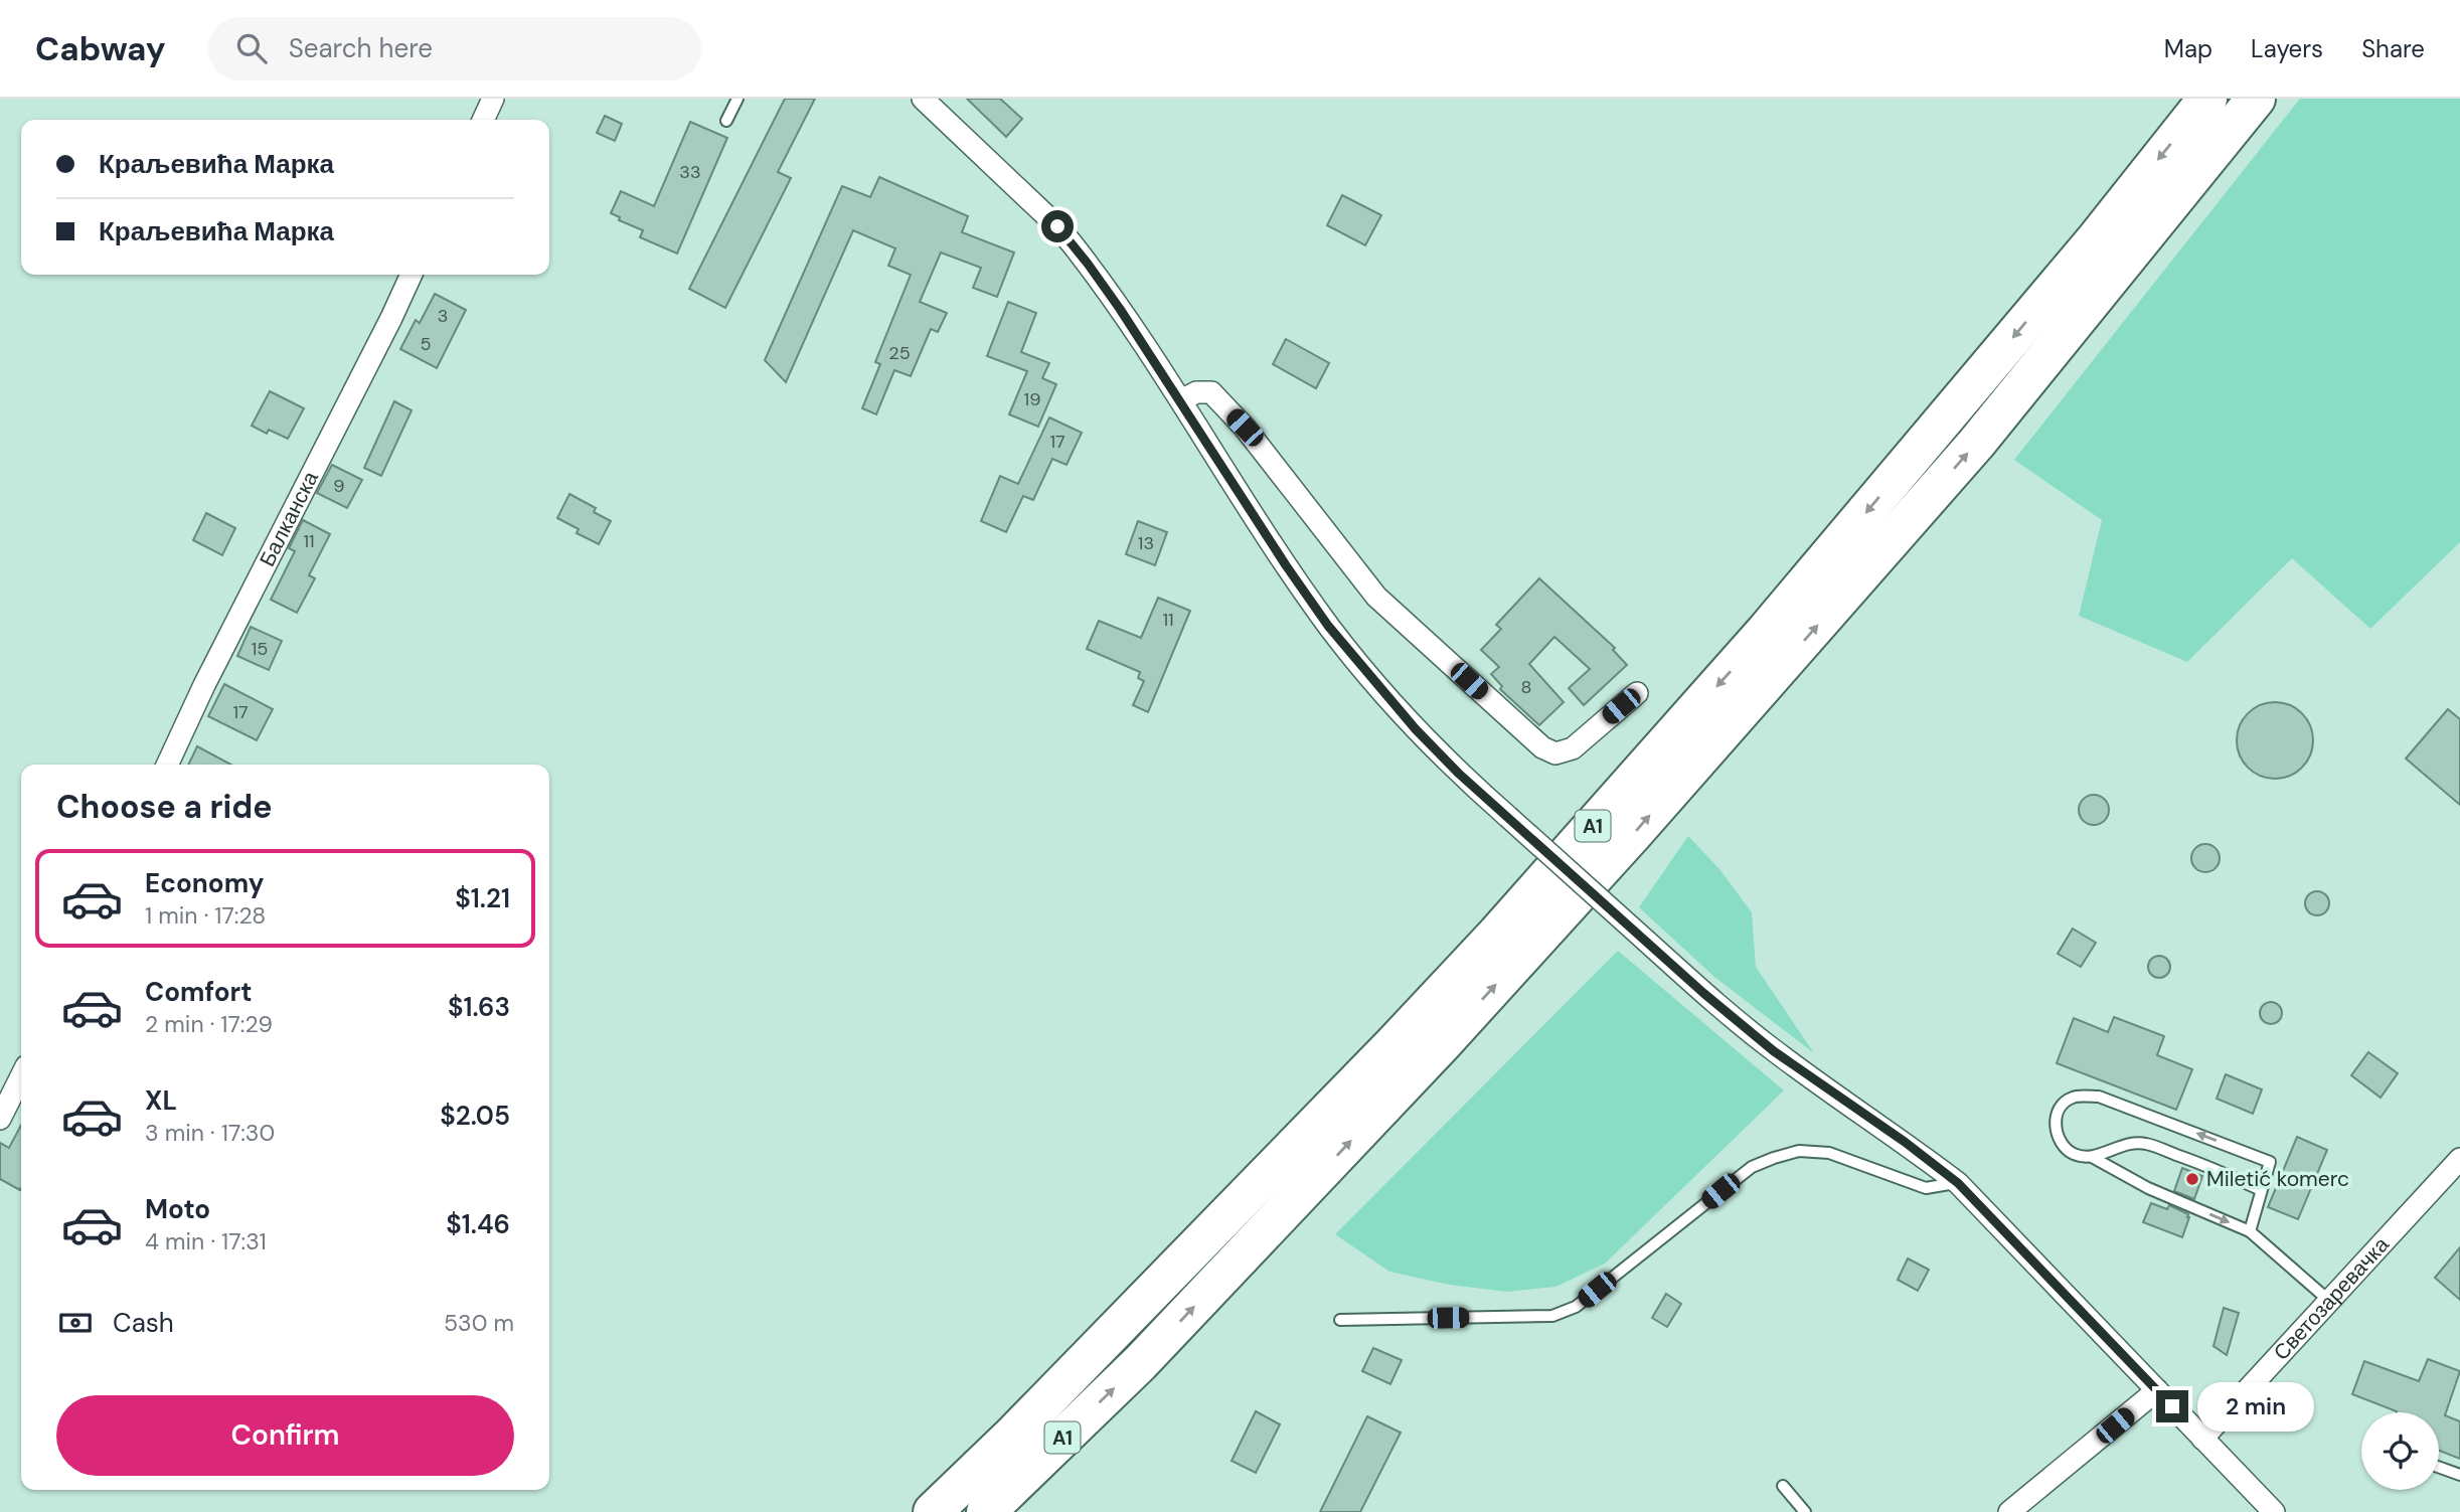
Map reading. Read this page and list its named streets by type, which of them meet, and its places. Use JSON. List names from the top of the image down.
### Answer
{
  "streets": {
    "highway": ["A1"],
    "street": ["Балканска", "Светозаревачка"]
  },
  "places": ["Miletić komerc"],
  "house_numbers": [
    "33",
    "3",
    "5",
    "25",
    "19",
    "17",
    "9",
    "11",
    "13",
    "11",
    "15",
    "8",
    "17"
  ],
  "page": {
    "header": "Cabway",
    "search": "Search here",
    "nav": ["Map", "Layers", "Share"],
    "banner": ["Краљевића Марка", "Краљевића Марка"],
    "heading": "Choose a ride",
    "list": [
      {
        "name": "Economy",
        "note": "1 min · 17:28",
        "value": "$1.21"
      },
      {
        "name": "Comfort",
        "note": "2 min · 17:29",
        "value": "$1.63"
      },
      {
        "name": "XL",
        "note": "3 min · 17:30",
        "value": "$2.05"
      },
      {
        "name": "Moto",
        "note": "4 min · 17:31",
        "value": "$1.46"
      }
    ],
    "pay": ["Cash", "530 m"],
    "buttons": "Confirm",
    "bubble": "2 min"
  }
}
